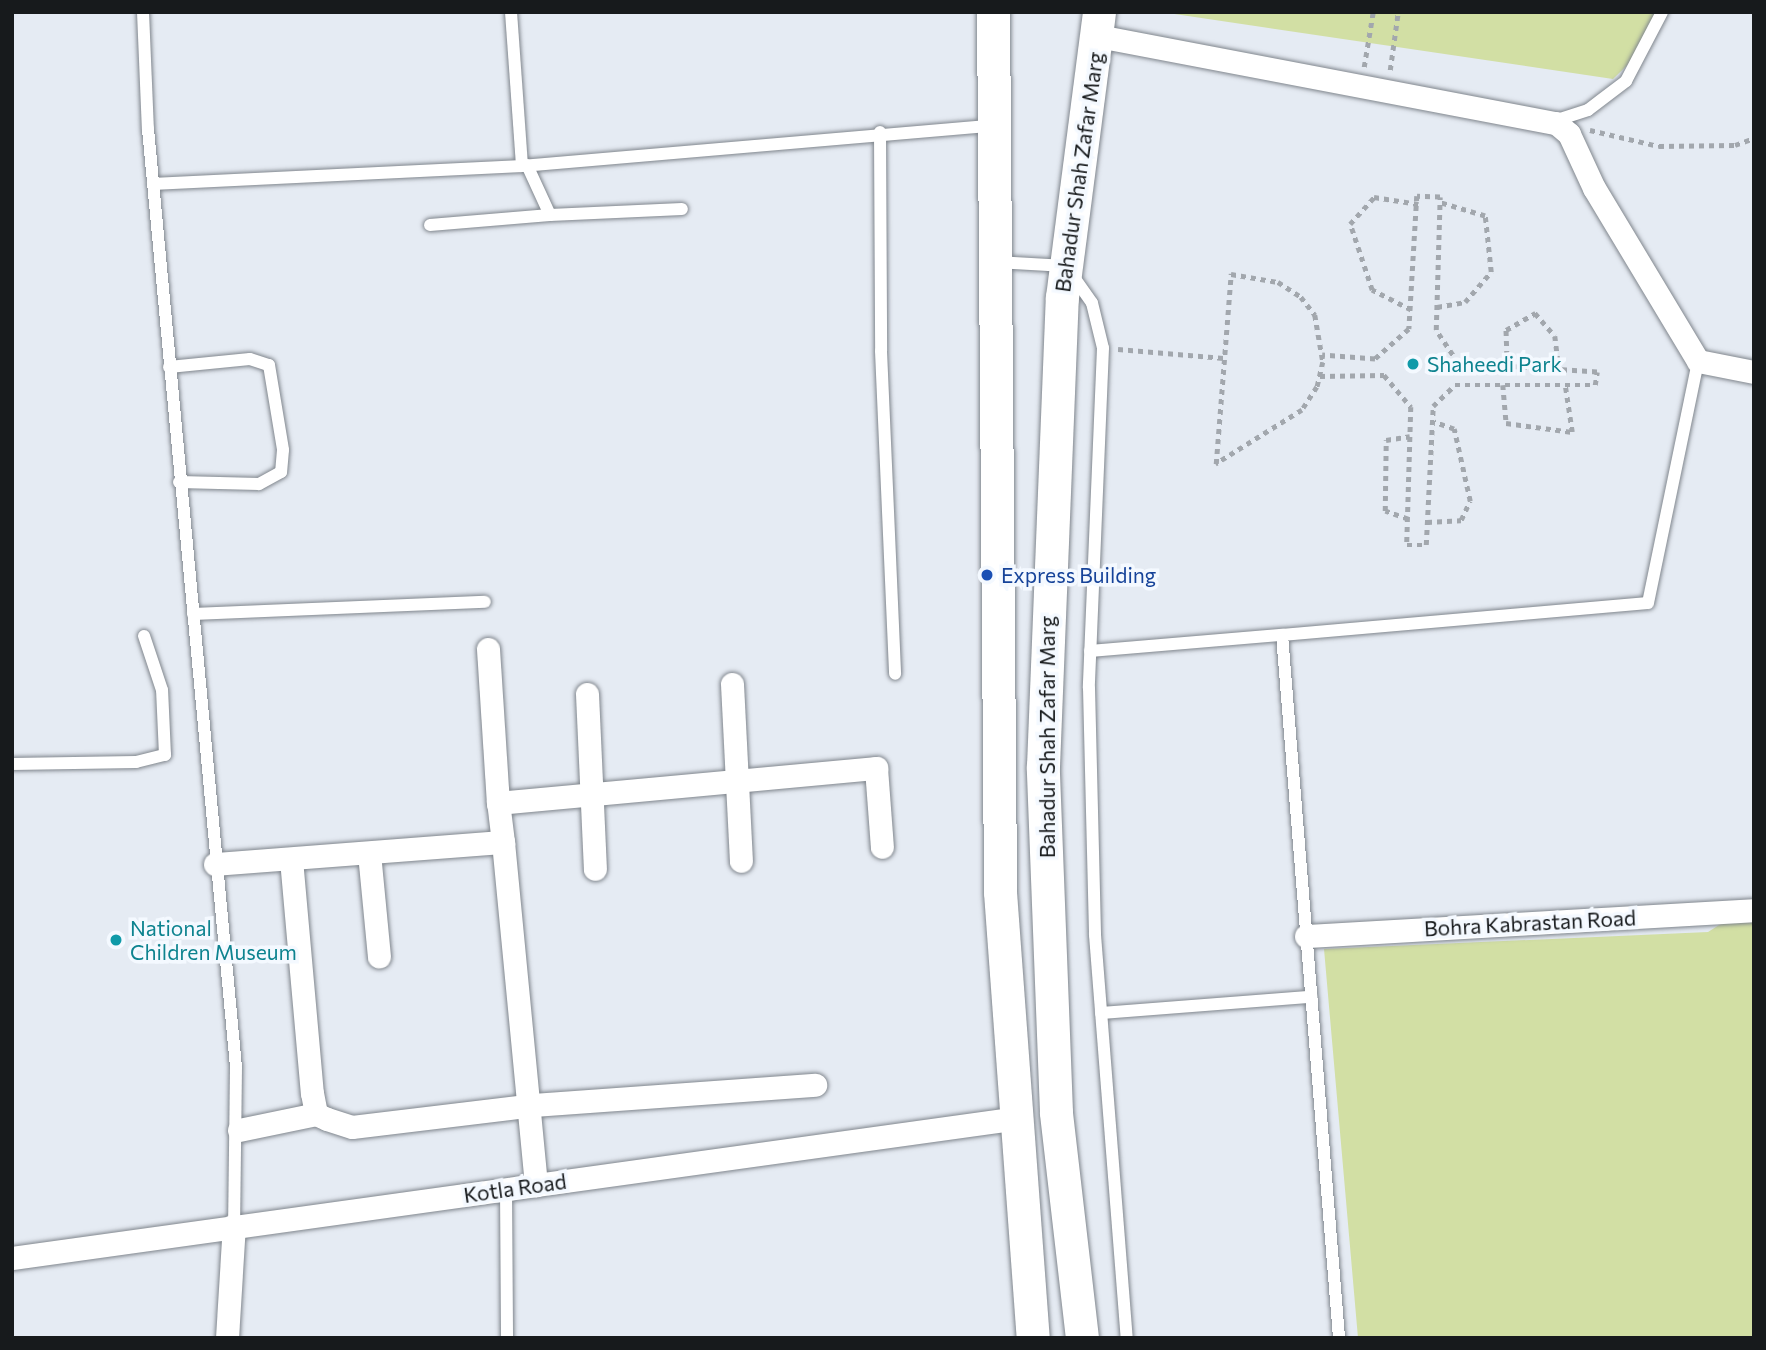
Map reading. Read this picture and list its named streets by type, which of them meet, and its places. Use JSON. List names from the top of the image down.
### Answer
{
  "streets": {
    "main road": ["Bahadur Shah Zafar Marg"],
    "street": ["Bohra Kabrastan Road", "Kotla Road"]
  },
  "places": ["Shaheedi Park", "Express Building", "National Children Museum"]
}
